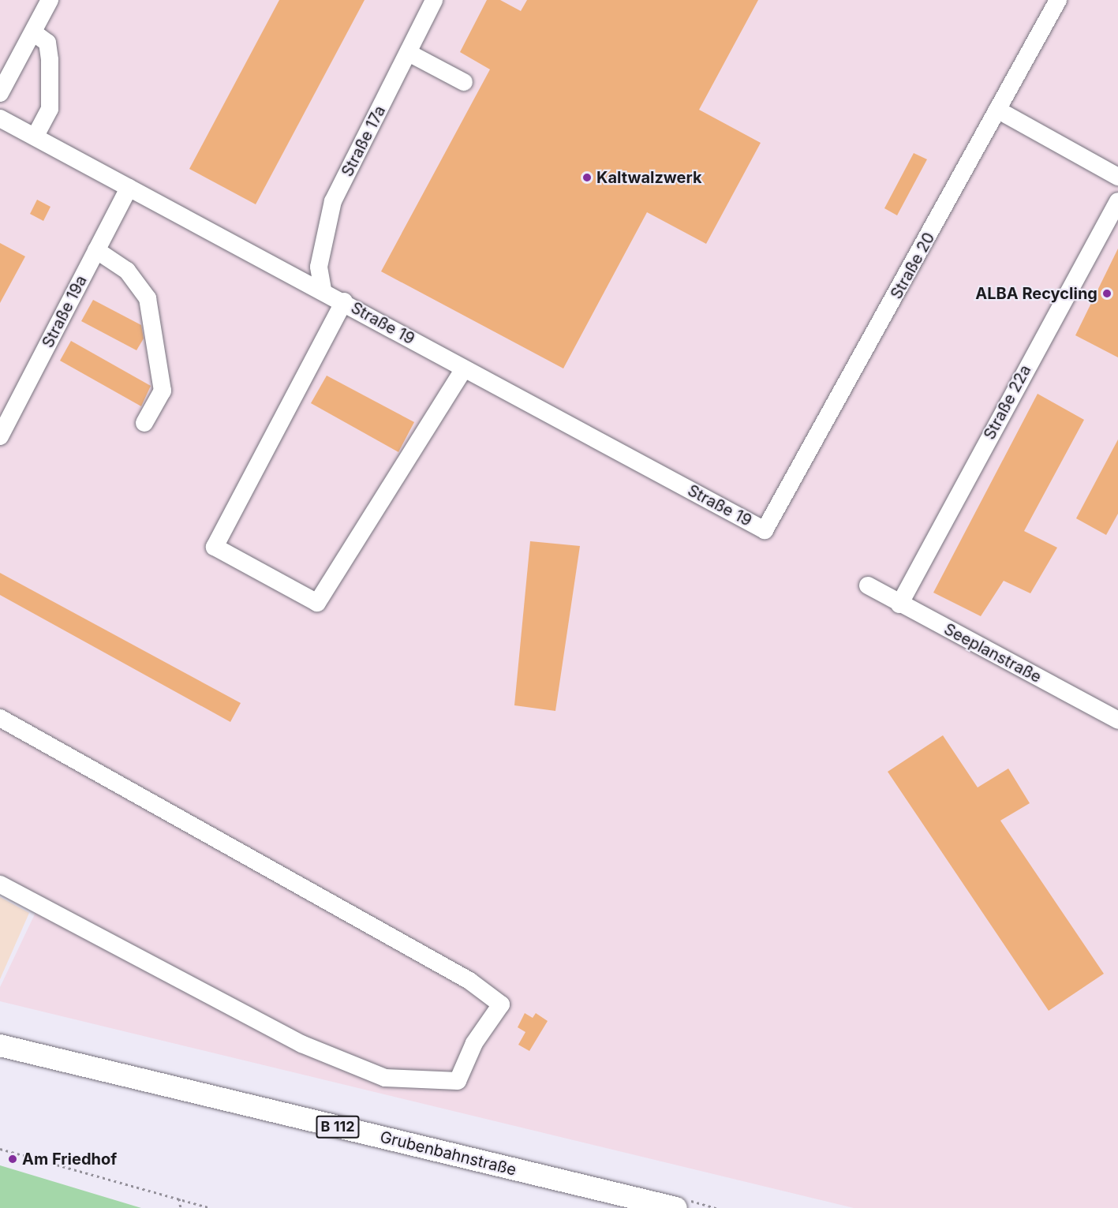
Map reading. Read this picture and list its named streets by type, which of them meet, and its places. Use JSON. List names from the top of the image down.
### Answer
{
  "streets": {
    "main road": ["B 112", "Grubenbahnstraße"],
    "street": [
      "Straße 17a",
      "Straße 20",
      "Straße 19a",
      "Straße 19",
      "Straße 22a",
      "Seeplanstraße"
    ]
  },
  "crossings": [
    ["Straße 17a", "Straße 19"],
    ["Straße 20", "Straße 19"],
    ["Straße 19a", "Straße 19"],
    ["Straße 22a", "Seeplanstraße"]
  ],
  "places": ["Kaltwalzwerk", "ALBA Recycling", "Am Friedhof"]
}
